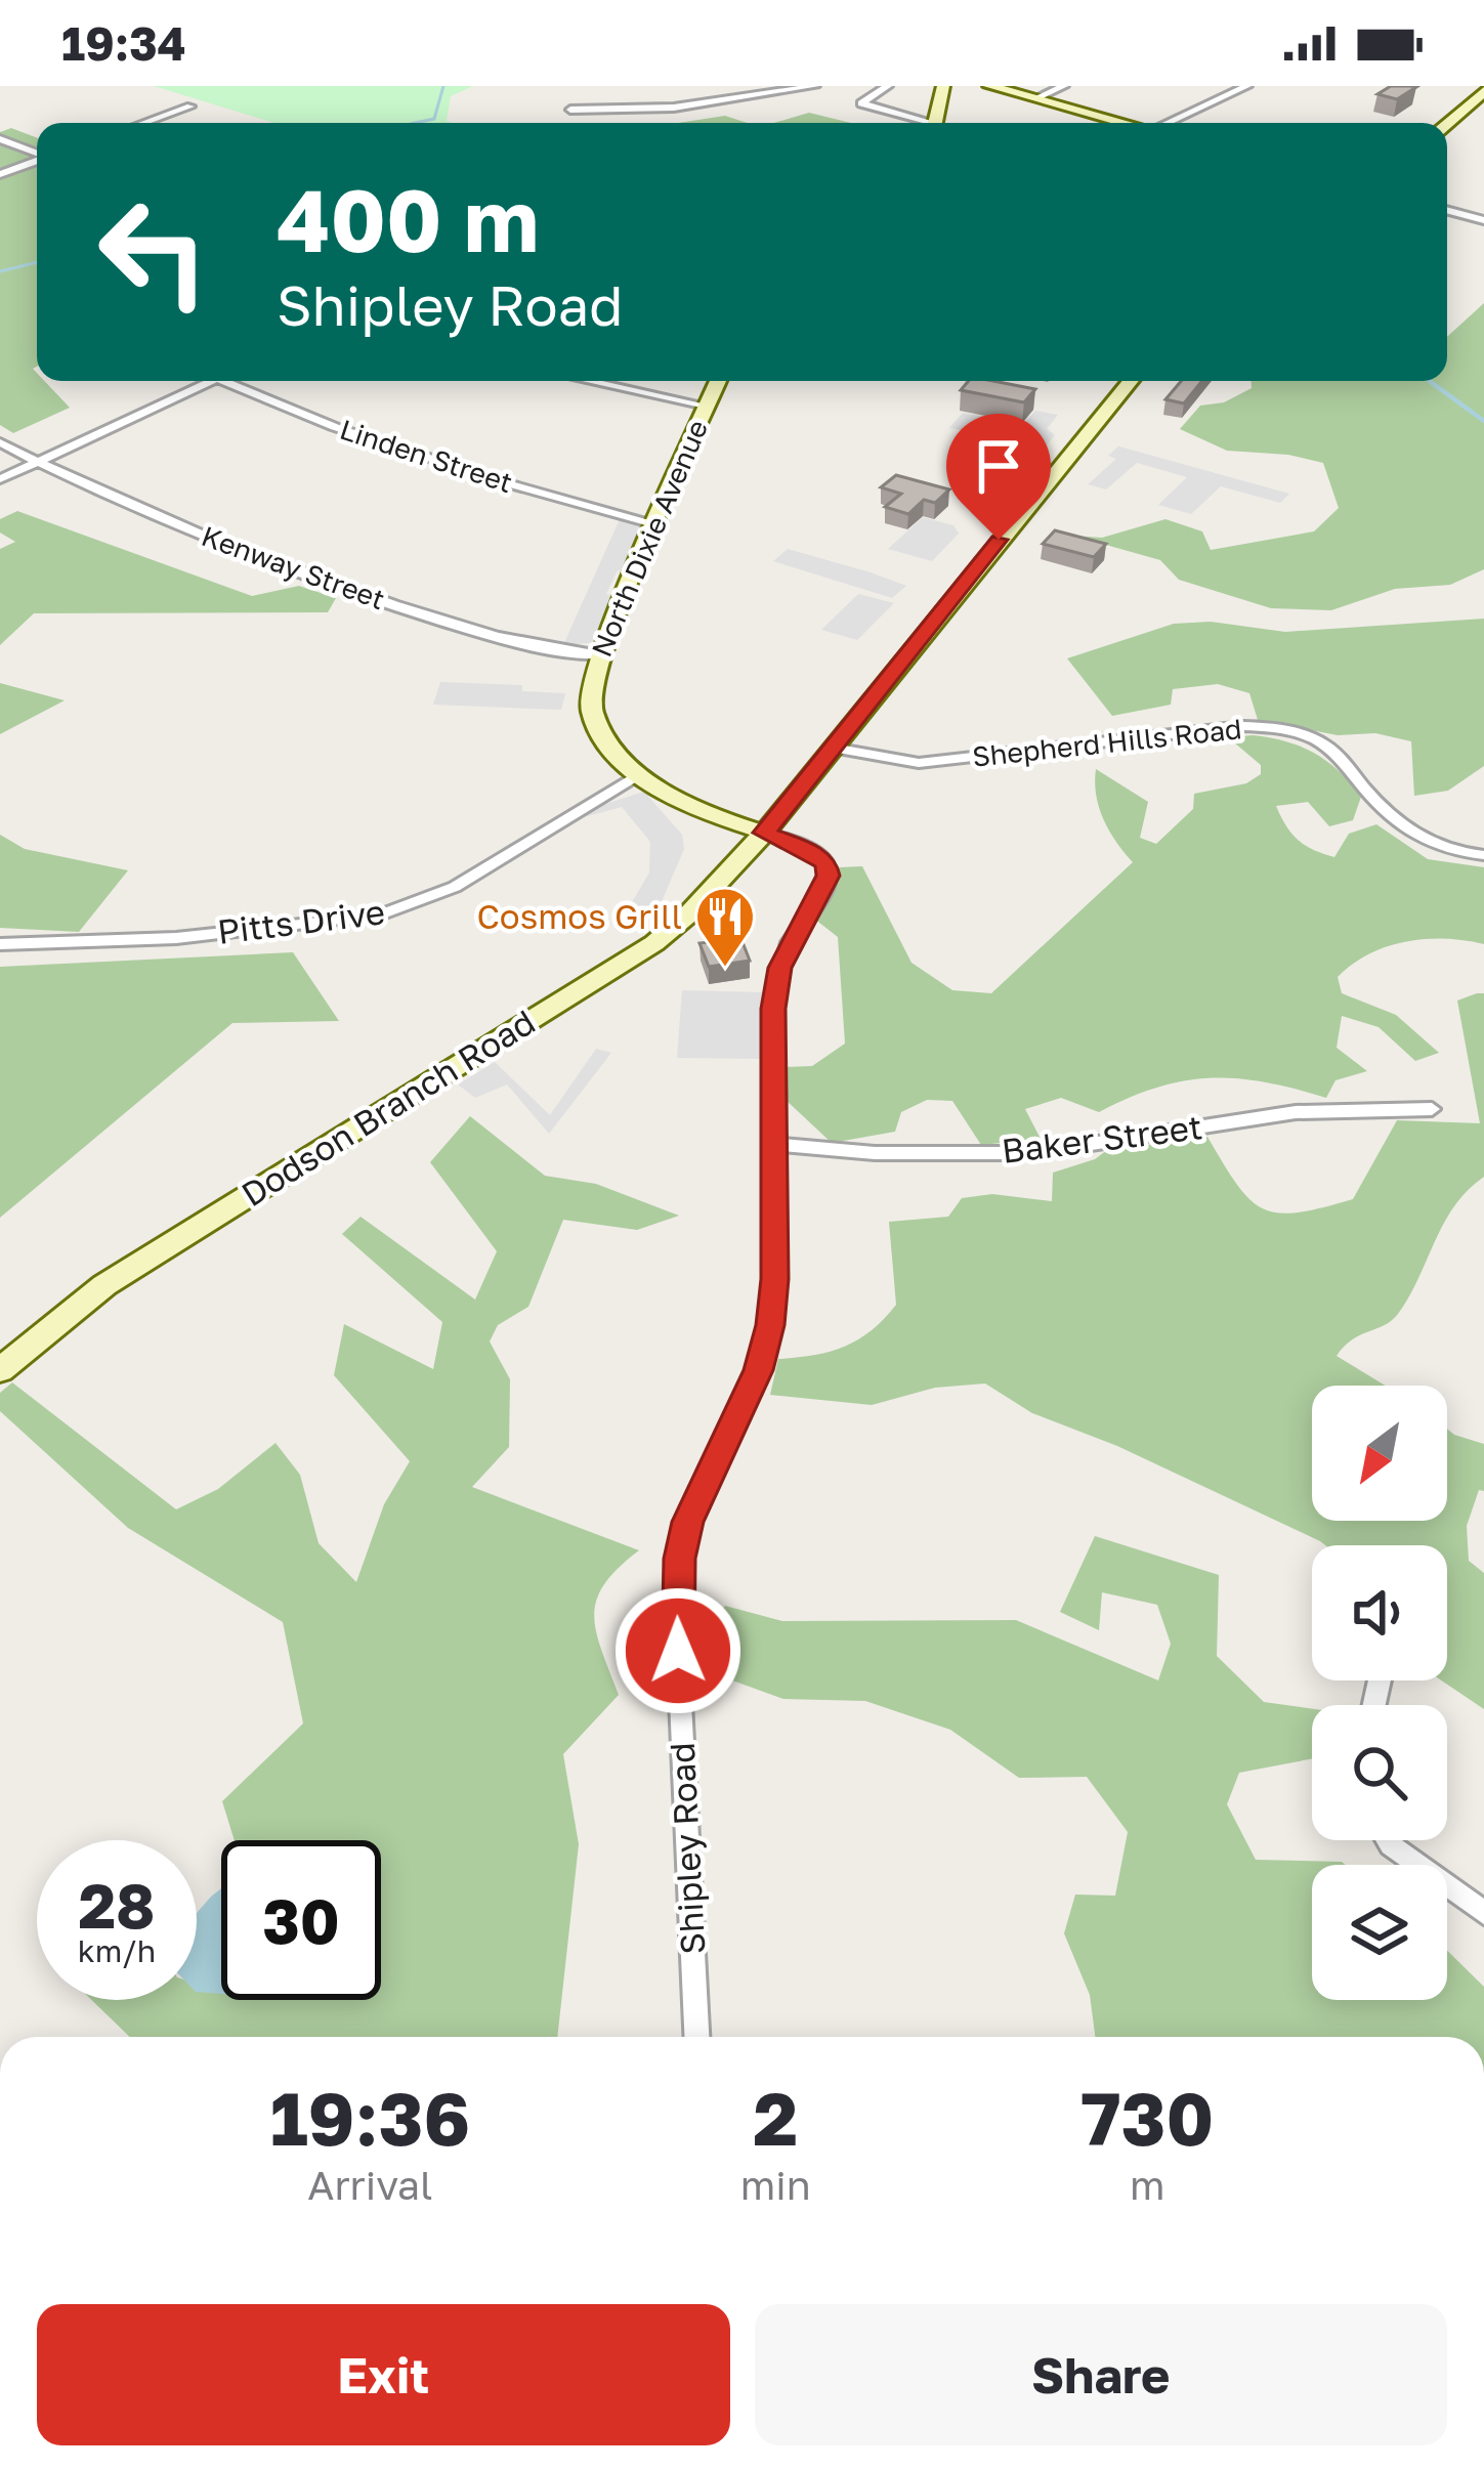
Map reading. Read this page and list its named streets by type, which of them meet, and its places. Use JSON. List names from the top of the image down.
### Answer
{
  "streets": {
    "main road": ["North Dixie Avenue", "Dodson Branch Road"],
    "street": [
      "Linden Street",
      "Kenway Street",
      "Shepherd Hills Road",
      "Pitts Drive",
      "Baker Street",
      "Shipley Road"
    ]
  },
  "crossings": [
    ["Linden Street", "North Dixie Avenue"],
    ["North Dixie Avenue", "Kenway Street"],
    ["North Dixie Avenue", "Pitts Drive"],
    ["North Dixie Avenue", "Dodson Branch Road"],
    ["North Dixie Avenue", "Shipley Road"],
    ["Shepherd Hills Road", "Dodson Branch Road"],
    ["Dodson Branch Road", "Shipley Road"],
    ["Baker Street", "Shipley Road"]
  ],
  "places": {
    "restaurant": ["Cosmos Grill"]
  },
  "north": "bottom left",
  "page": {
    "status": "19:34",
    "turn": ["400 m", "Shipley Road"],
    "speed": "28 km/h",
    "limit": "30",
    "eta": [
      "19:36",
      "Arrival",
      "2",
      "min",
      "730",
      "m"
    ],
    "buttons": ["Exit", "Share"]
  }
}
